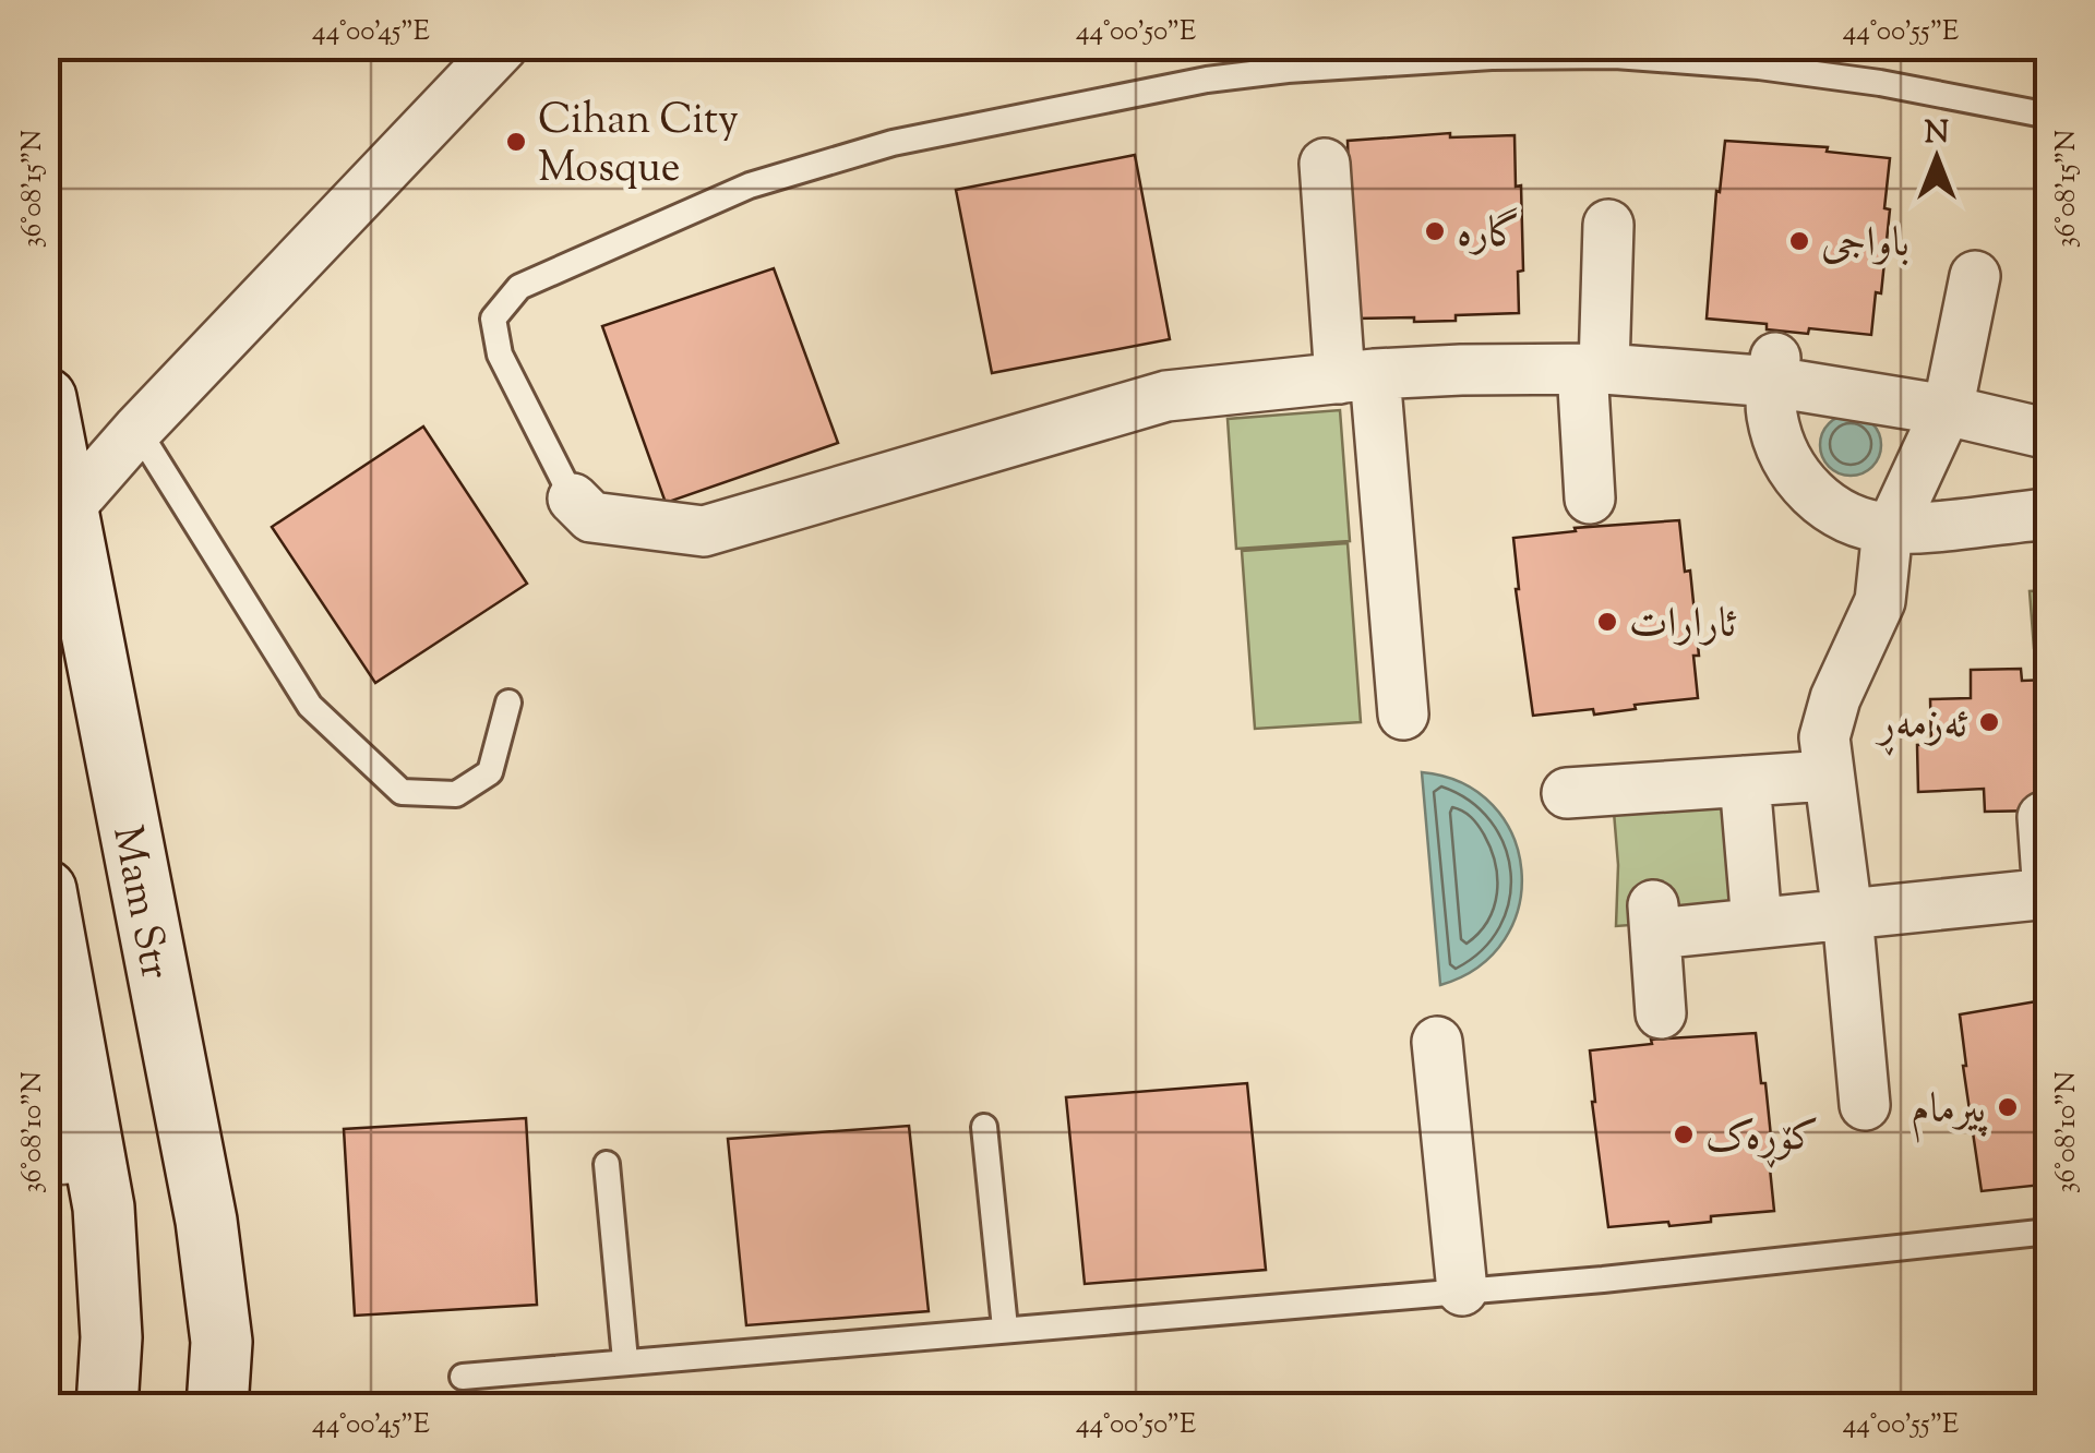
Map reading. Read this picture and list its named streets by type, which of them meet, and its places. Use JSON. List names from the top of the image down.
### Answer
{
  "streets": {
    "street": ["Mam Str"]
  },
  "places": [
    "Cihan City Mosque",
    "گارە",
    "باواجی",
    "ئارارات",
    "ئەزمەڕ",
    "پیرمام",
    "کۆڕەک"
  ],
  "north": "top",
  "coordinates": [
    "44°00'45\"E",
    "44°00'50\"E",
    "44°00'55\"E",
    "36°08'15\"N",
    "36°08'10\"N"
  ]
}
